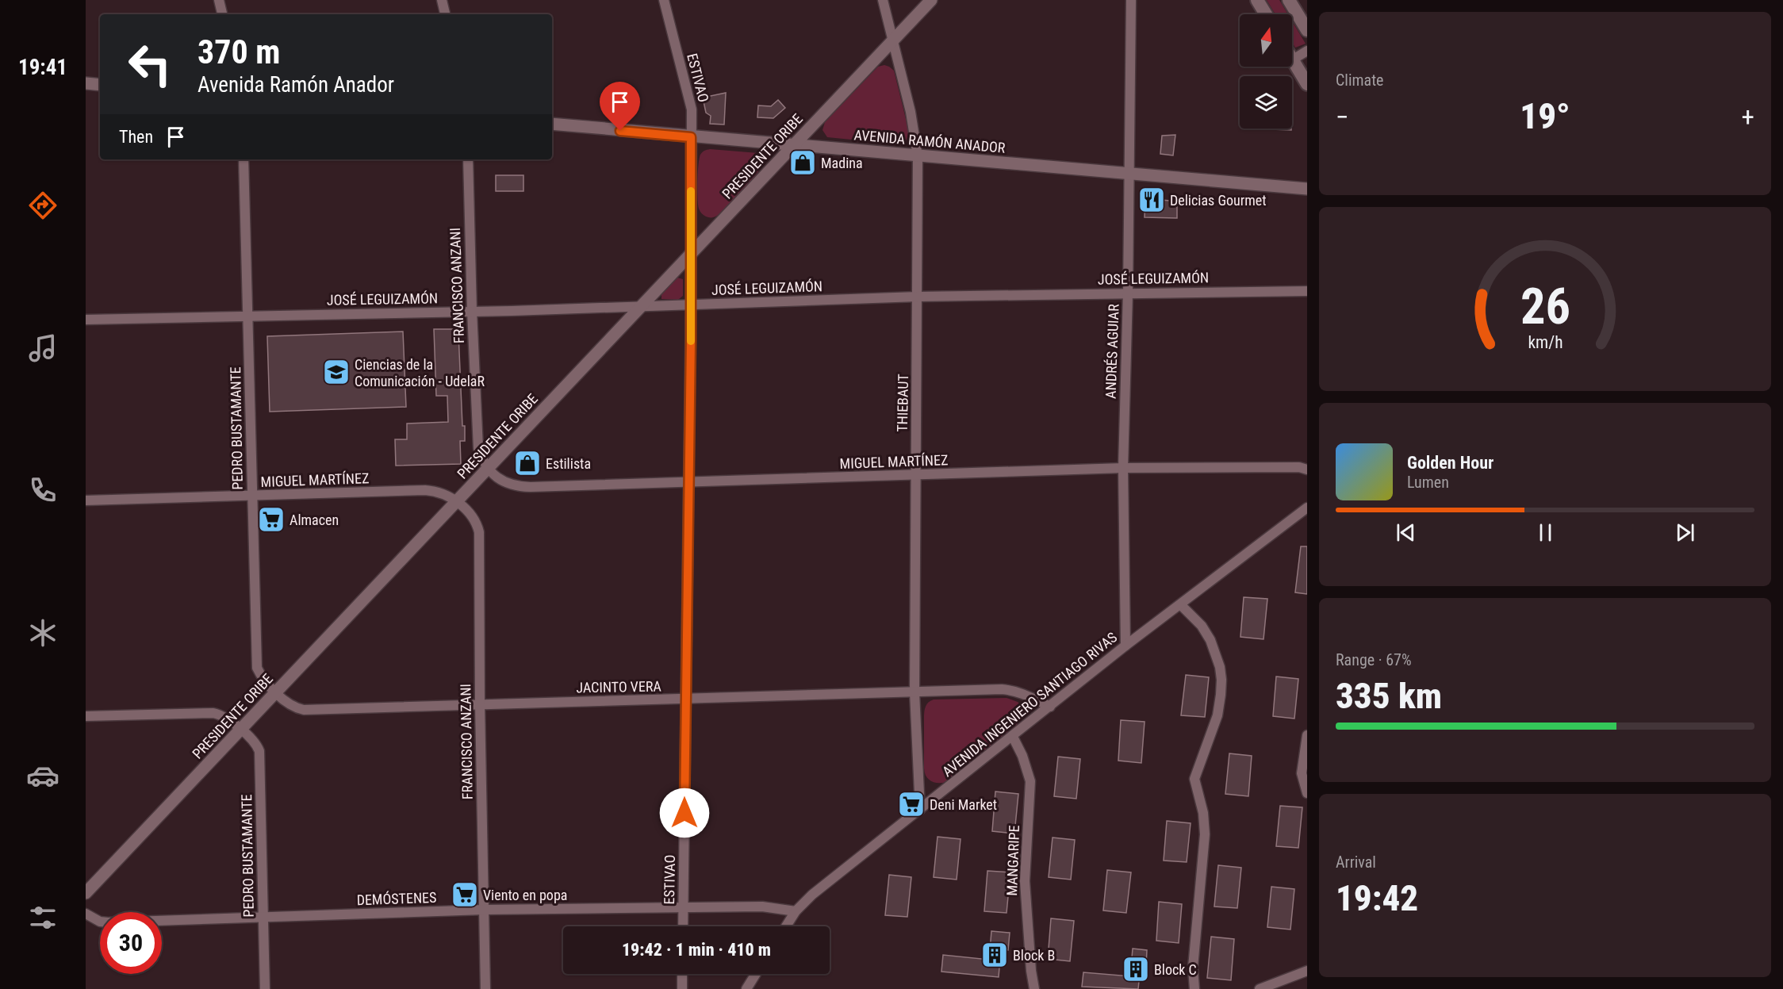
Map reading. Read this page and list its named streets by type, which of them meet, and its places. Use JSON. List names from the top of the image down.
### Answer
{
  "streets": {
    "street": [
      "ESTIVAO",
      "AVENIDA RAMÓN ANADOR",
      "PRESIDENTE ORIBE",
      "JOSÉ LEGUIZAMÓN",
      "FRANCISCO ANZANI",
      "ANDRÉS AGUIAR",
      "THIEBAUT",
      "PEDRO BUSTAMANTE",
      "MIGUEL MARTÍNEZ",
      "JACINTO VERA",
      "AVENIDA INGENIERO SANTIAGO RIVAS",
      "MANGARIPE",
      "DEMÓSTENES"
    ]
  },
  "crossings": [
    ["ESTIVAO", "AVENIDA RAMÓN ANADOR"],
    ["ESTIVAO", "PRESIDENTE ORIBE"],
    ["ESTIVAO", "JOSÉ LEGUIZAMÓN"],
    ["ESTIVAO", "MIGUEL MARTÍNEZ"],
    ["ESTIVAO", "JACINTO VERA"],
    ["ESTIVAO", "DEMÓSTENES"],
    ["AVENIDA RAMÓN ANADOR", "PRESIDENTE ORIBE"],
    ["AVENIDA RAMÓN ANADOR", "ANDRÉS AGUIAR"],
    ["AVENIDA RAMÓN ANADOR", "THIEBAUT"],
    ["PRESIDENTE ORIBE", "JOSÉ LEGUIZAMÓN"],
    ["PRESIDENTE ORIBE", "FRANCISCO ANZANI"],
    ["PRESIDENTE ORIBE", "THIEBAUT"],
    ["PRESIDENTE ORIBE", "PEDRO BUSTAMANTE"],
    ["PRESIDENTE ORIBE", "MIGUEL MARTÍNEZ"],
    ["PRESIDENTE ORIBE", "JACINTO VERA"],
    ["JOSÉ LEGUIZAMÓN", "FRANCISCO ANZANI"],
    ["JOSÉ LEGUIZAMÓN", "ANDRÉS AGUIAR"],
    ["JOSÉ LEGUIZAMÓN", "THIEBAUT"],
    ["JOSÉ LEGUIZAMÓN", "PEDRO BUSTAMANTE"],
    ["FRANCISCO ANZANI", "MIGUEL MARTÍNEZ"],
    ["FRANCISCO ANZANI", "JACINTO VERA"],
    ["FRANCISCO ANZANI", "DEMÓSTENES"],
    ["ANDRÉS AGUIAR", "MIGUEL MARTÍNEZ"],
    ["ANDRÉS AGUIAR", "AVENIDA INGENIERO SANTIAGO RIVAS"],
    ["THIEBAUT", "MIGUEL MARTÍNEZ"],
    ["THIEBAUT", "JACINTO VERA"],
    ["THIEBAUT", "AVENIDA INGENIERO SANTIAGO RIVAS"],
    ["PEDRO BUSTAMANTE", "MIGUEL MARTÍNEZ"],
    ["PEDRO BUSTAMANTE", "JACINTO VERA"],
    ["PEDRO BUSTAMANTE", "DEMÓSTENES"],
    ["JACINTO VERA", "AVENIDA INGENIERO SANTIAGO RIVAS"],
    ["AVENIDA INGENIERO SANTIAGO RIVAS", "MANGARIPE"],
    ["AVENIDA INGENIERO SANTIAGO RIVAS", "DEMÓSTENES"]
  ],
  "places": {
    "shop": ["Madina", "Estilista"],
    "restaurant": ["Delicias Gourmet"],
    "school or university": ["Ciencias de la Comunicación - UdelaR"],
    "supermarket": ["Almacen", "Deni Market", "Viento en popa"],
    "building": ["Block B", "Block C"]
  },
  "north": "top",
  "page": {
    "tabs": "19:41",
    "tile": [
      "Climate",
      ["Range · 67%", "335 km"],
      ["Arrival", "19:42"]
    ],
    "turn": ["370 m", "Avenida Ramón Anador"],
    "heat": ["−", "19°", "+"],
    "then": "Then",
    "song": ["Golden Hour", "Lumen"],
    "limit": "30",
    "trip": "19:42 · 1 min · 410 m",
    "gauge": ["26", "km/h"]
  }
}
